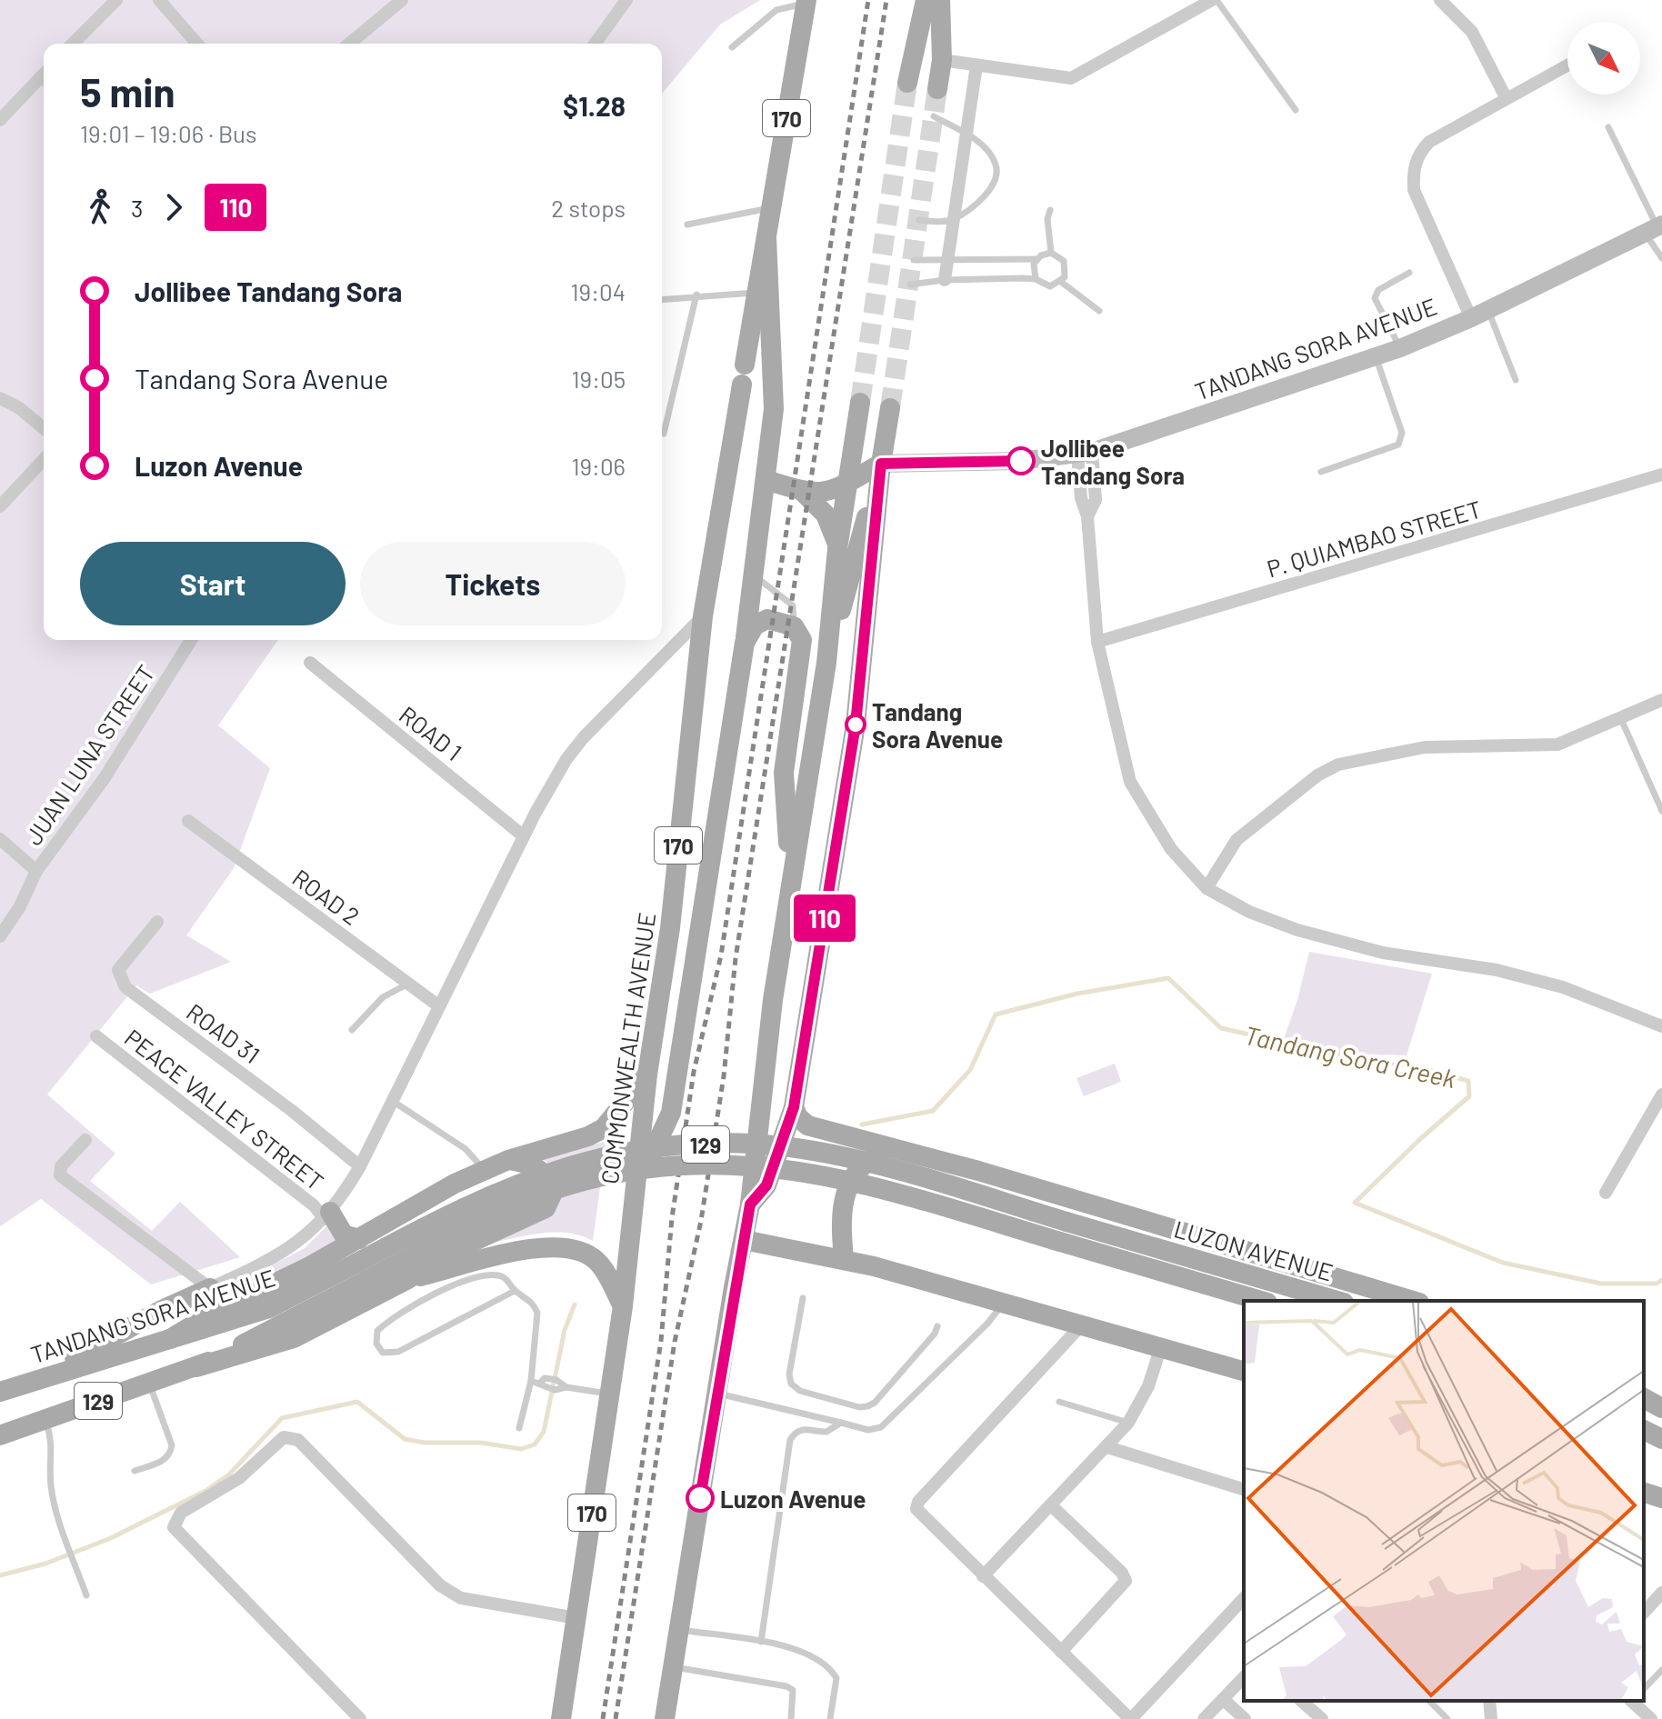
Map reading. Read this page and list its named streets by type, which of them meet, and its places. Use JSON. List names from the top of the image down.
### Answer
{
  "streets": {
    "main road": [
      "170",
      "TANDANG SORA AVENUE",
      "COMMONWEALTH AVENUE",
      "129",
      "LUZON AVENUE"
    ],
    "street": [
      "P. QUIAMBAO STREET",
      "ROAD 1",
      "JUAN LUNA STREET",
      "ROAD 2",
      "ROAD 31",
      "PEACE VALLEY STREET"
    ]
  },
  "crossings": [
    ["TANDANG SORA AVENUE", "ROAD 1"],
    ["TANDANG SORA AVENUE", "ROAD 2"],
    ["TANDANG SORA AVENUE", "ROAD 31"],
    ["TANDANG SORA AVENUE", "COMMONWEALTH AVENUE"],
    ["TANDANG SORA AVENUE", "PEACE VALLEY STREET"],
    ["TANDANG SORA AVENUE", "LUZON AVENUE"]
  ],
  "water": ["Tandang Sora Creek"],
  "places": ["Jollibee Tandang Sora", "Tandang Sora Avenue", "Luzon Avenue"],
  "lines": ["bus line 110"],
  "north": "bottom right",
  "page": {
    "on_map": "110",
    "heading": ["5 min", "19:01 – 19:06 · Bus", "$1.28"],
    "legs": ["3", "110", "2 stops"],
    "list": [
      {
        "name": "Jollibee Tandang Sora",
        "value": "19:04"
      },
      {
        "name": "Tandang Sora Avenue",
        "value": "19:05"
      },
      {
        "name": "Luzon Avenue",
        "value": "19:06"
      }
    ],
    "buttons": ["Start", "Tickets"]
  }
}
